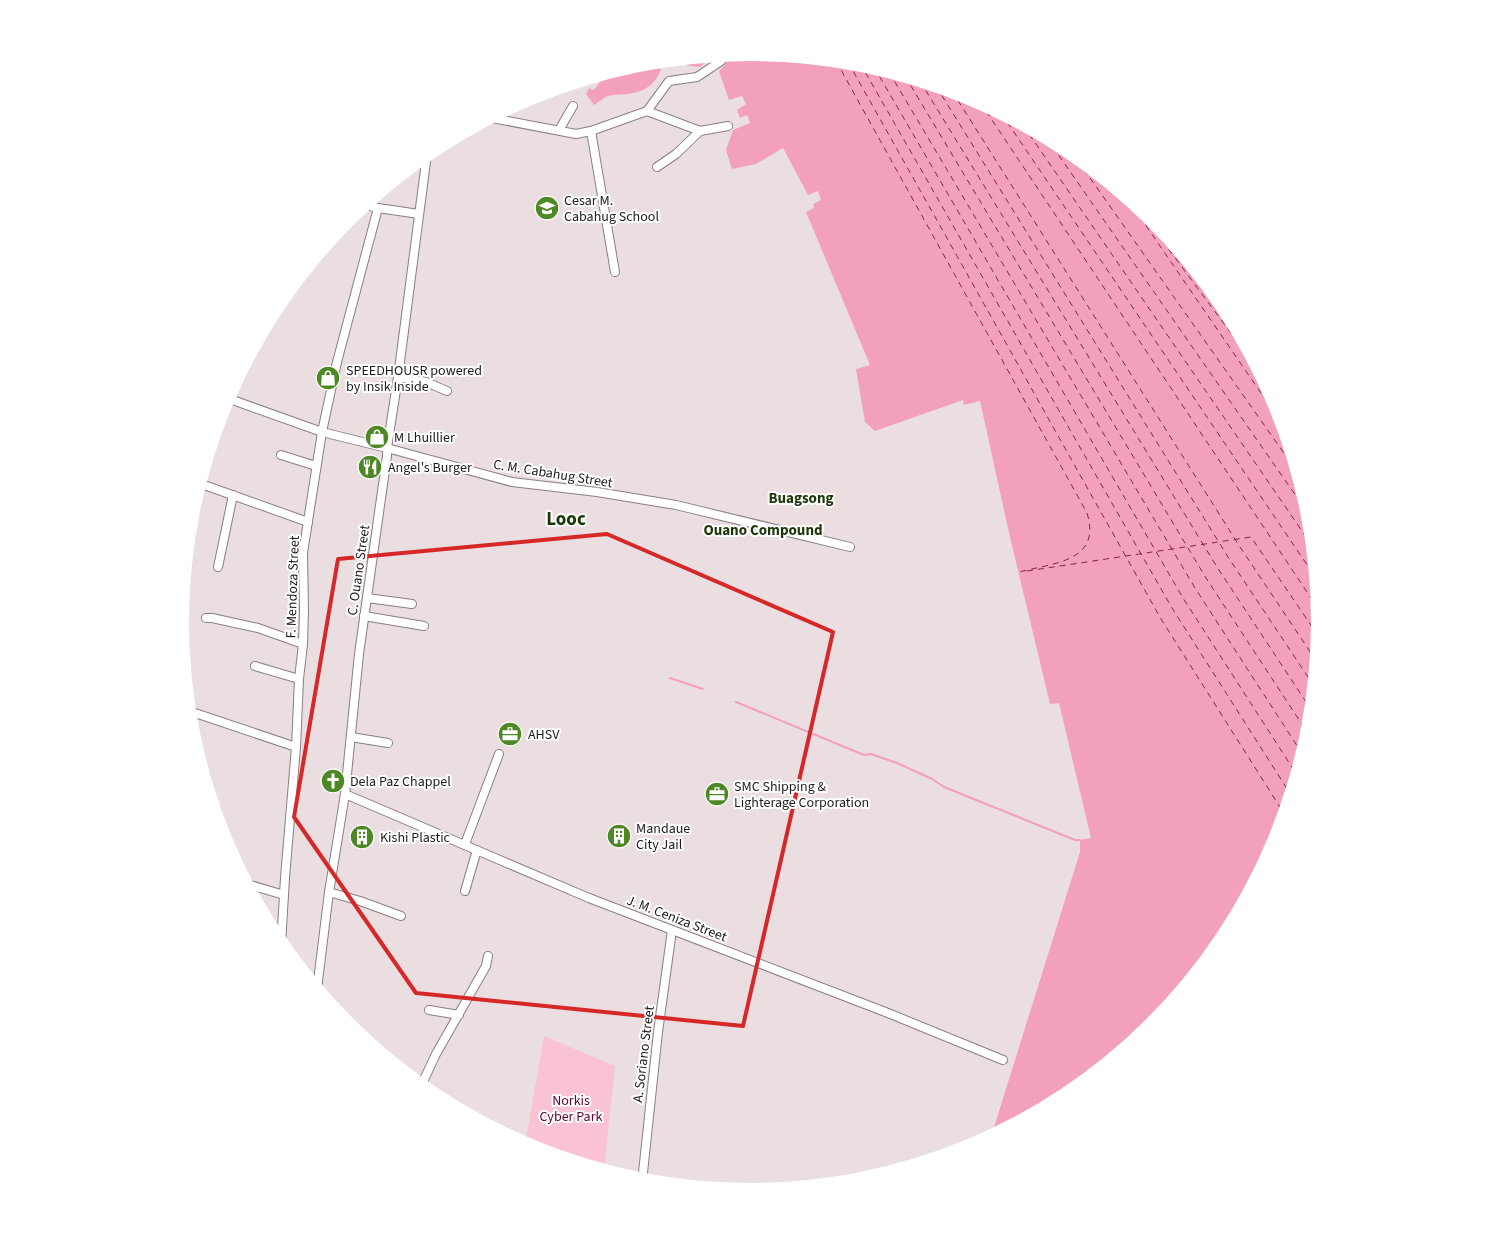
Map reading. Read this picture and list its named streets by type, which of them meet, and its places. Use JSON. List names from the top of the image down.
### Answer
{
  "streets": {
    "street": [
      "C. M. Cabahug Street",
      "C. Ouano Street",
      "F. Mendoza Street",
      "J. M. Ceniza Street",
      "A. Soriano Street"
    ]
  },
  "crossings": [
    ["C. M. Cabahug Street", "C. Ouano Street"],
    ["C. M. Cabahug Street", "F. Mendoza Street"],
    ["C. Ouano Street", "J. M. Ceniza Street"],
    ["J. M. Ceniza Street", "A. Soriano Street"]
  ],
  "districts": ["Buagsong", "Looc", "Ouano Compound"],
  "parks": ["Norkis Cyber Park"],
  "places": {
    "school or university": ["Cesar M. Cabahug School"],
    "shop": ["SPEEDHOUSR powered by Insik Inside", "M Lhuillier"],
    "restaurant": ["Angel's Burger"],
    "office": ["AHSV", "SMC Shipping & Lighterage Corporation"],
    "church": ["Dela Paz Chappel"],
    "building": ["Mandaue City Jail", "Kishi Plastic"]
  }
}
